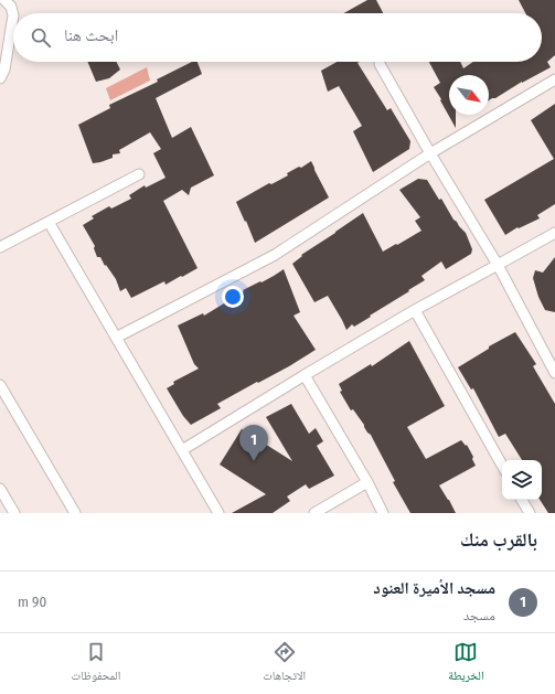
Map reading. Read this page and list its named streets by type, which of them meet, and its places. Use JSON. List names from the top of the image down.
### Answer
{
  "north": "bottom right",
  "page": {
    "search": "ابحث هنا",
    "pins": "1",
    "heading": "بالقرب منك",
    "list": [
      {
        "mark": "1",
        "name": "مسجد الأميرة العنود",
        "note": "مسجد",
        "value": "90 m"
      }
    ],
    "nav": ["الخريطة", "الاتجاهات", "المحفوظات"]
  }
}
